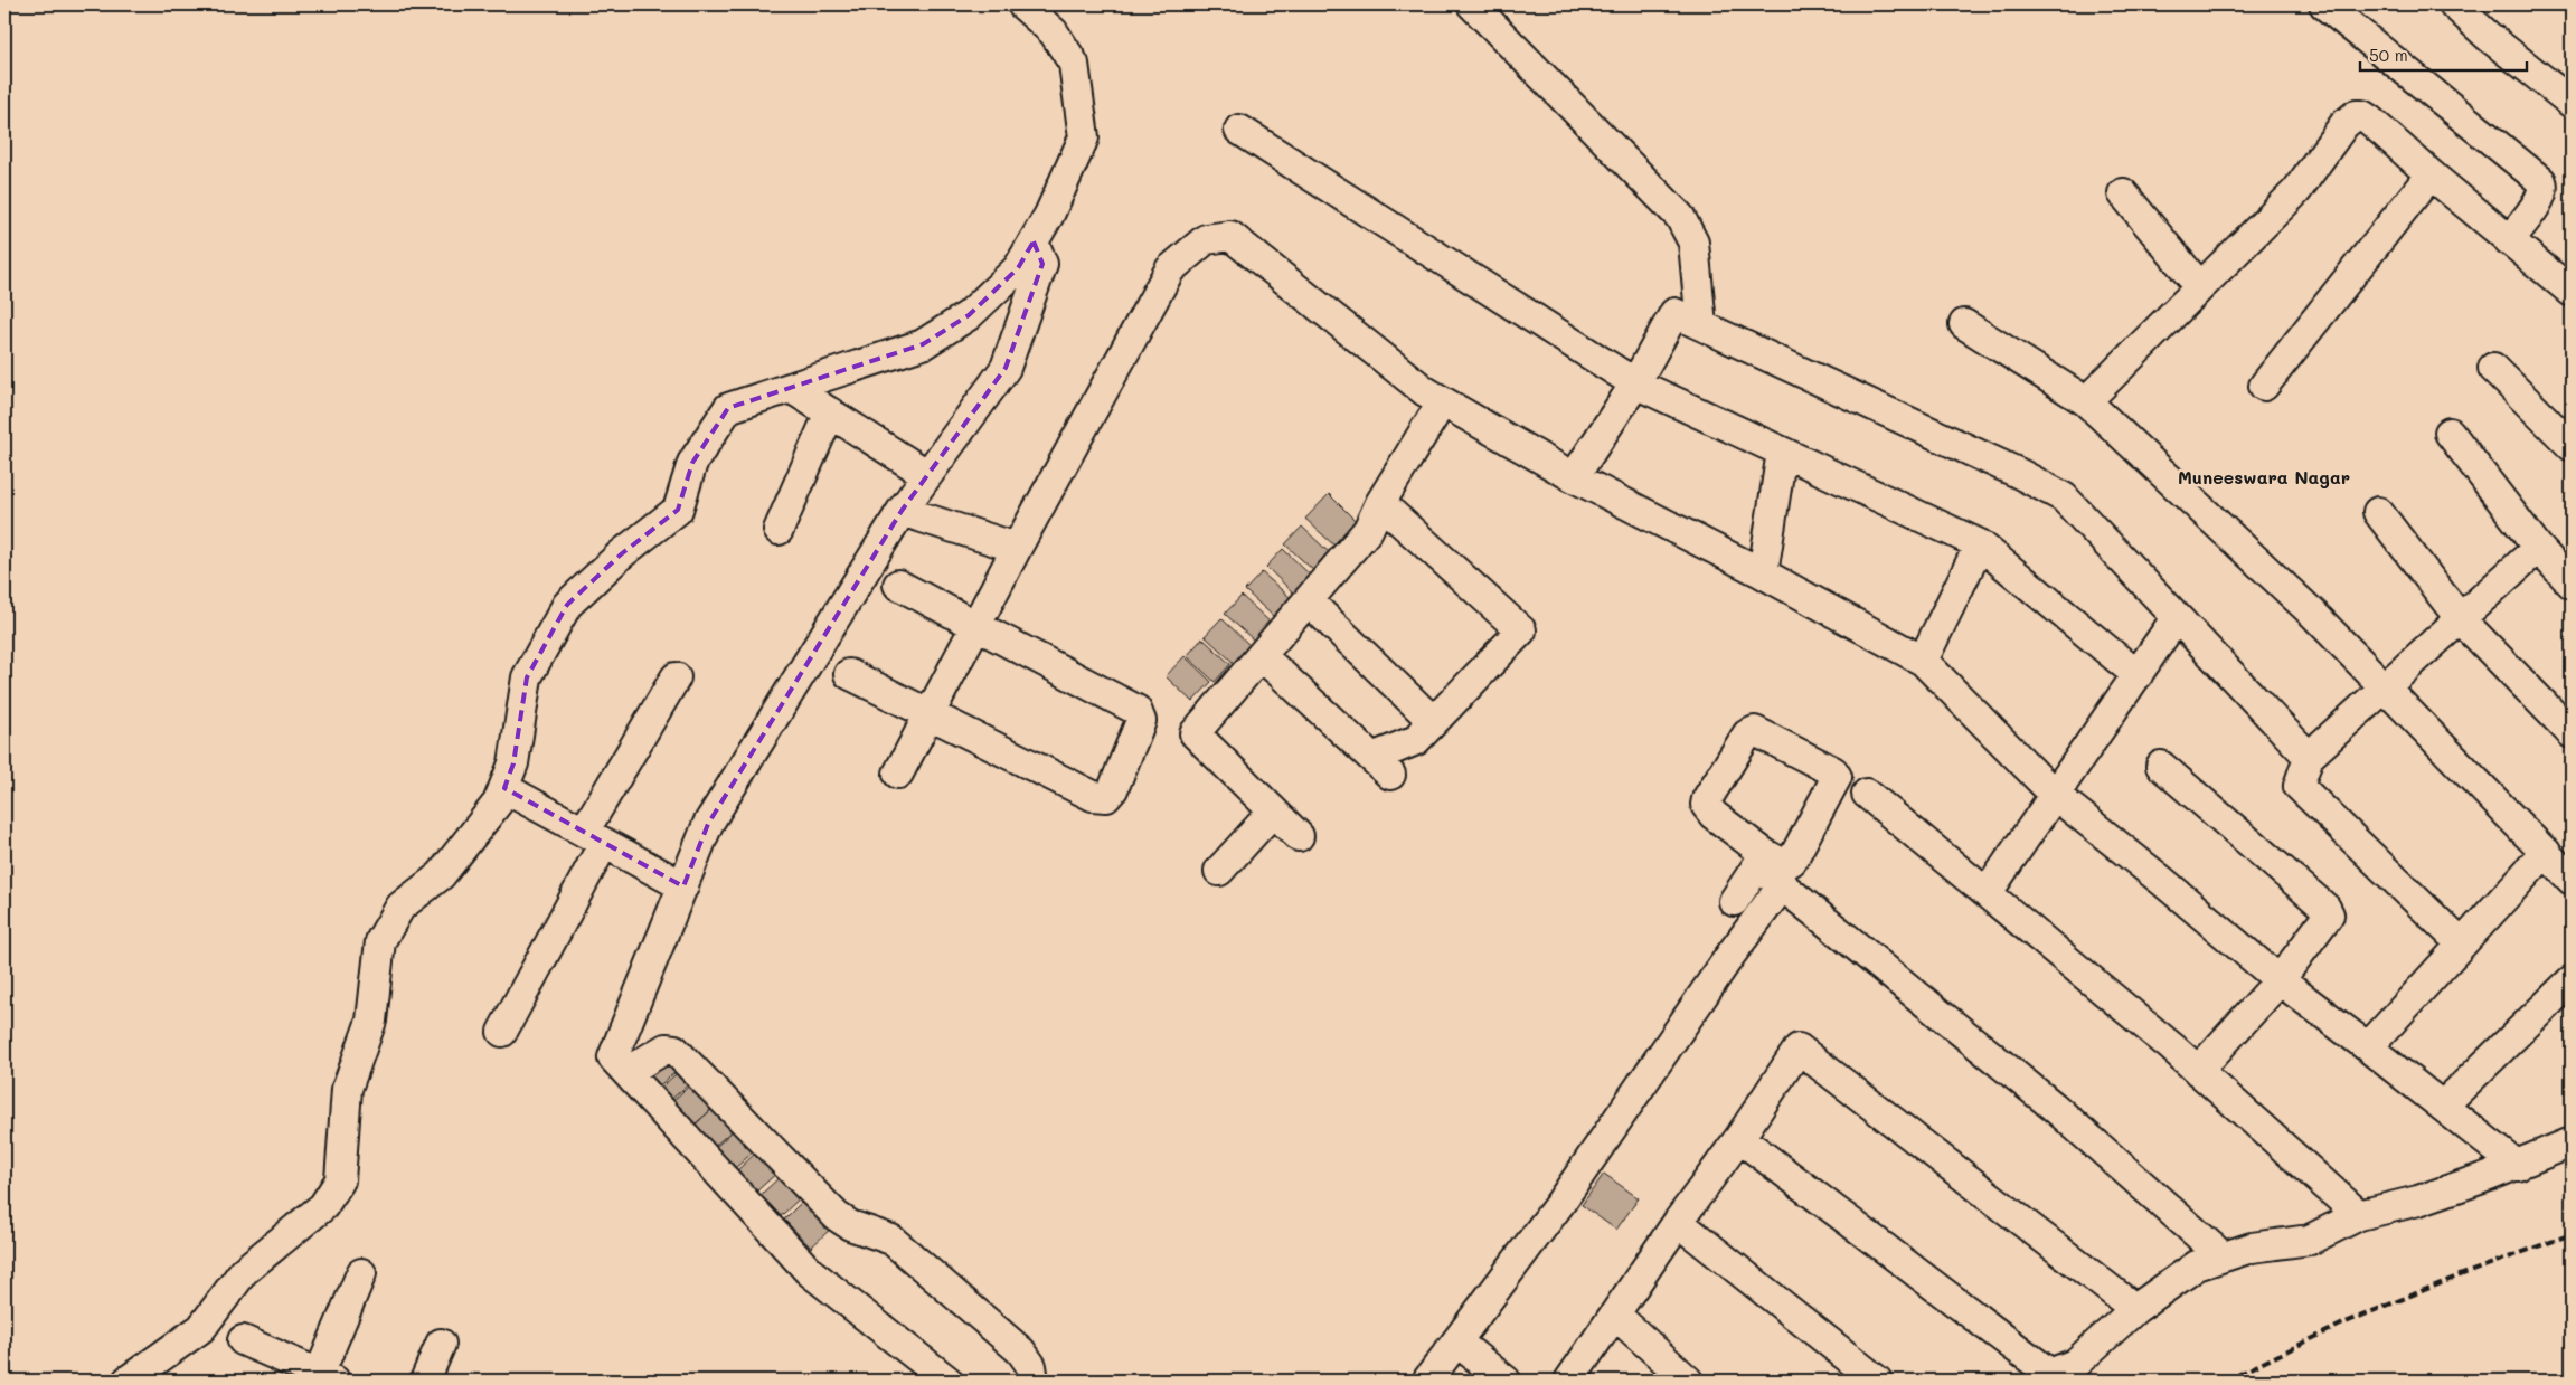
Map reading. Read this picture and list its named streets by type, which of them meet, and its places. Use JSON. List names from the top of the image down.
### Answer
{
  "districts": ["Muneeswara Nagar"],
  "scale_bar": "50 m"
}
